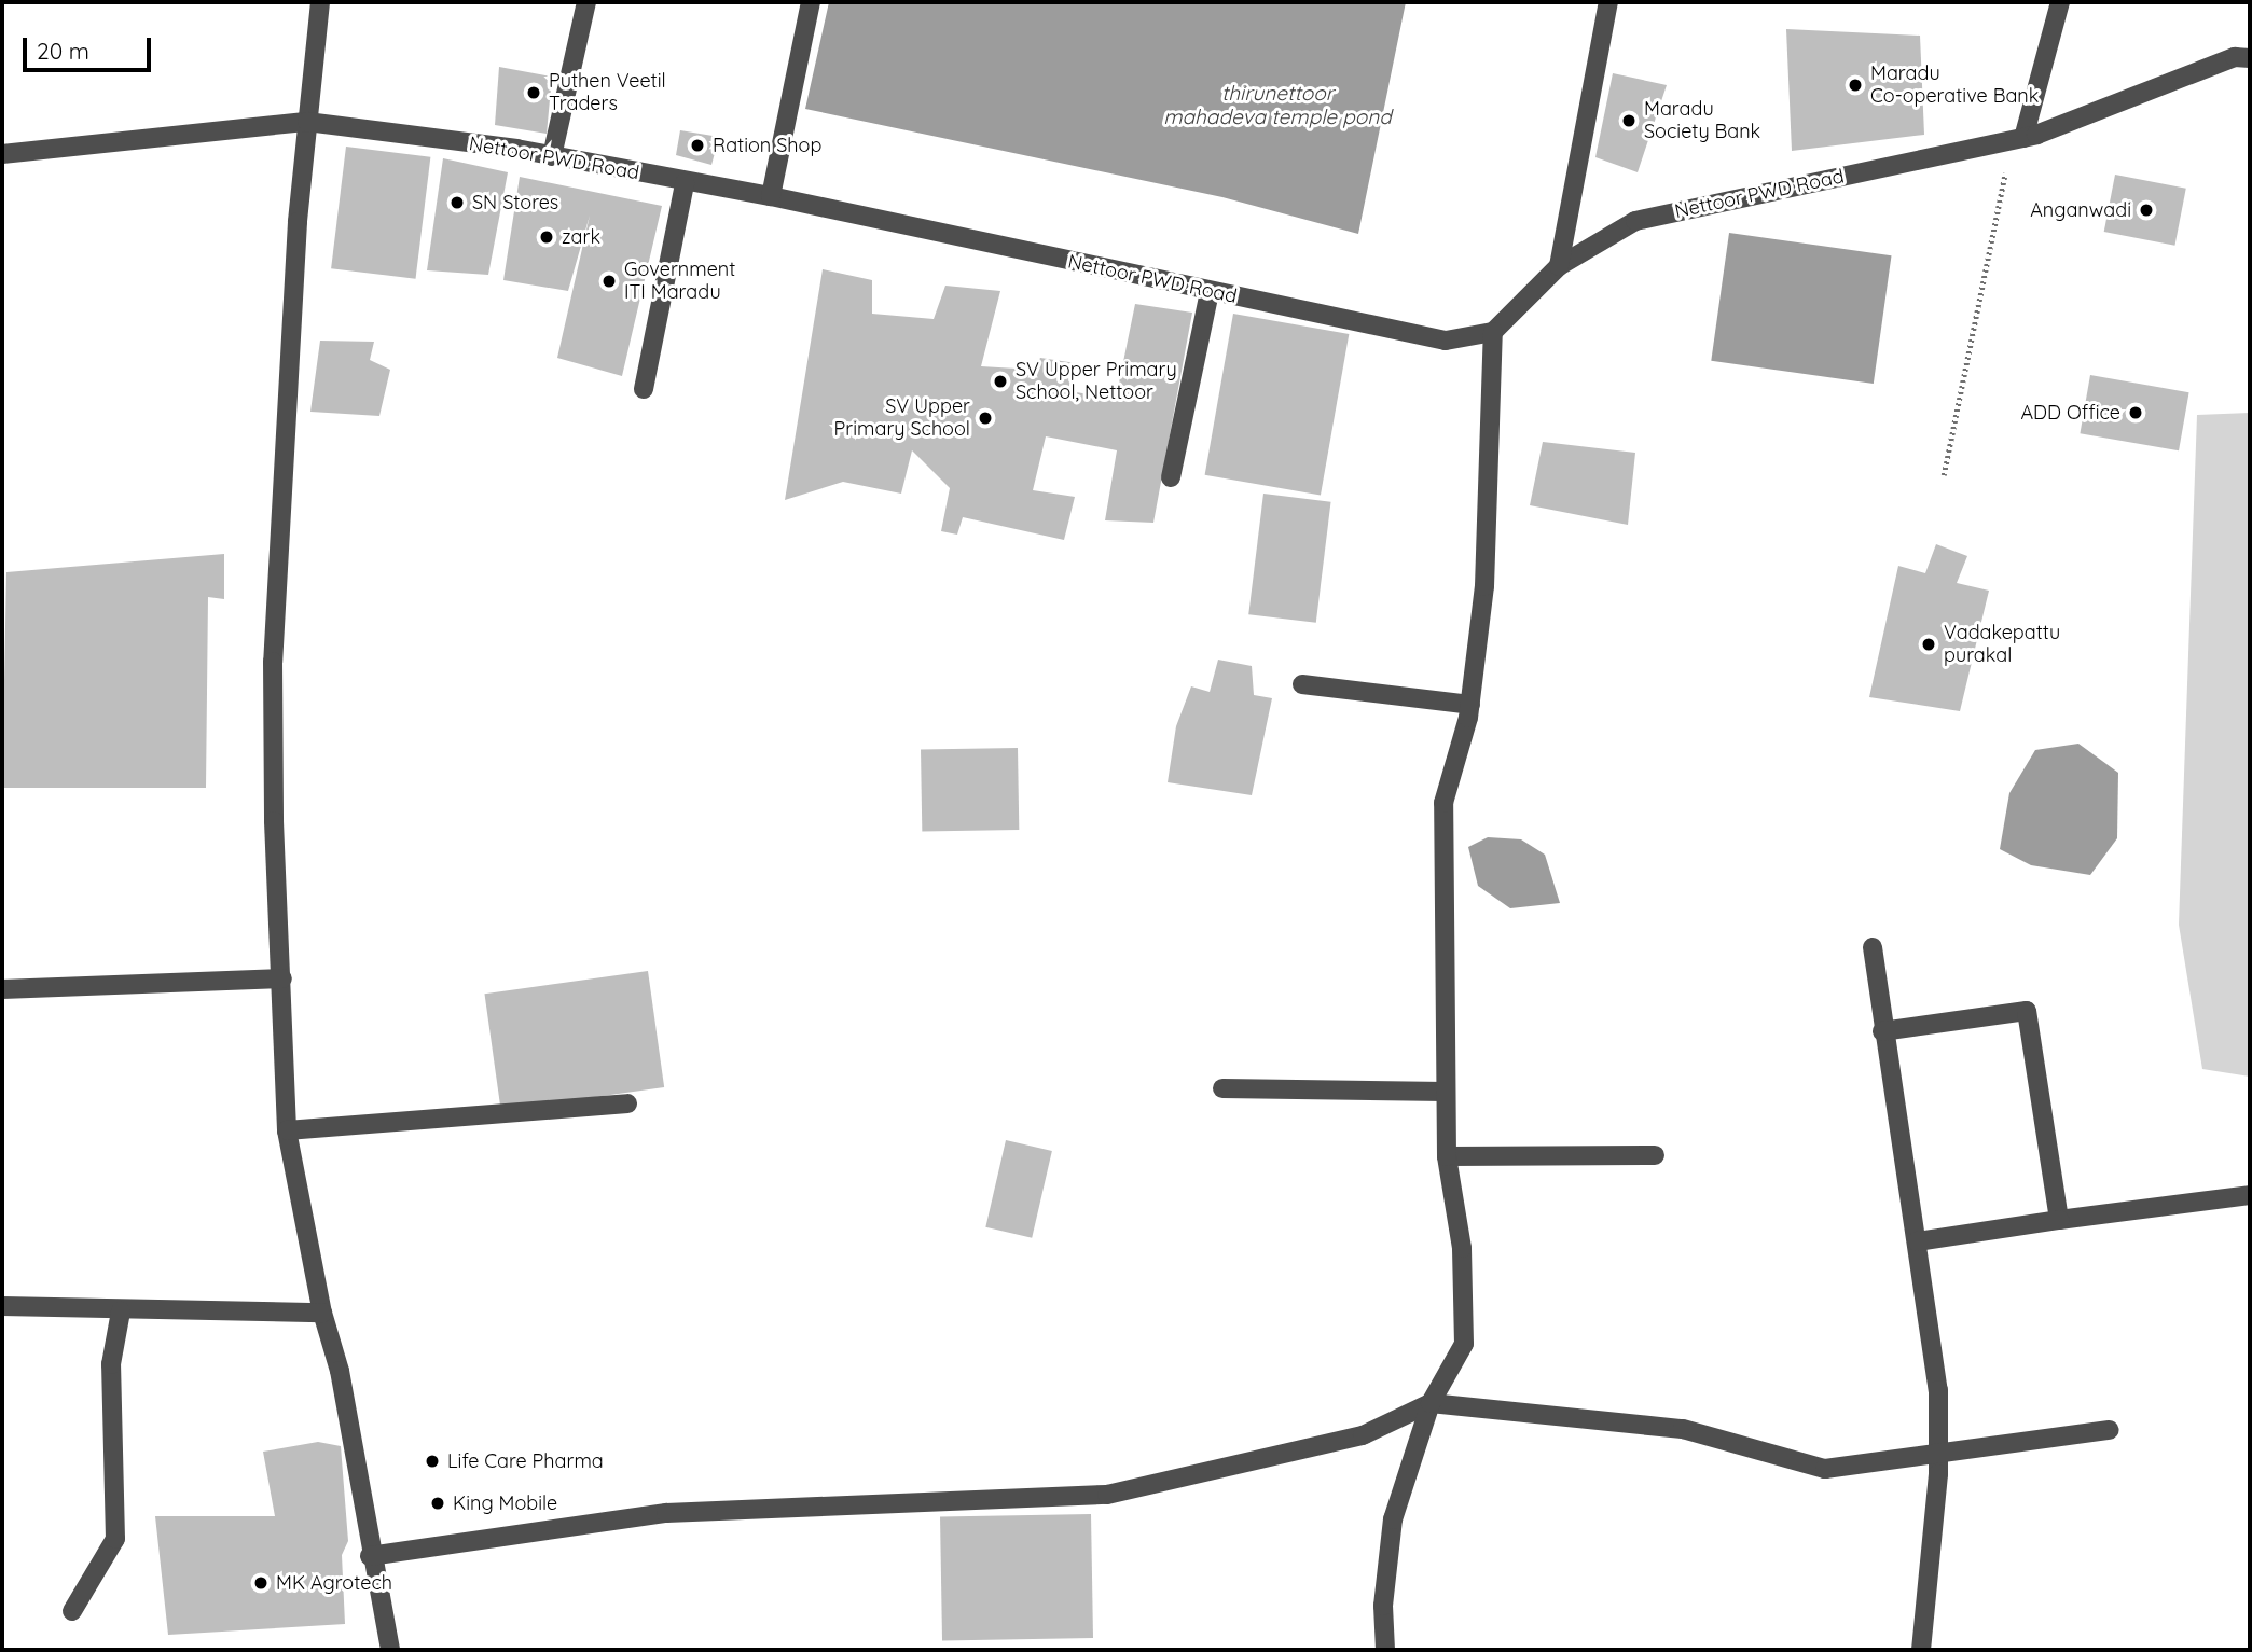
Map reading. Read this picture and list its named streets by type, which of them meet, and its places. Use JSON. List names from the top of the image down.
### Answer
{
  "streets": {
    "street": ["Nettoor PWD Road"]
  },
  "water": ["thirunettoor mahadeva temple pond"],
  "places": [
    "Maradu Co-operative Bank",
    "Puthen Veetil Traders",
    "Maradu Society Bank",
    "Ration Shop",
    "SN Stores",
    "Anganwadi",
    "zark",
    "Government ITI Maradu",
    "SV Upper Primary School, Nettoor",
    "ADD Office",
    "SV Upper Primary School",
    "Vadakepattu purakal",
    "Life Care Pharma",
    "King Mobile",
    "MK Agrotech"
  ],
  "scale_bar": "20 m"
}
